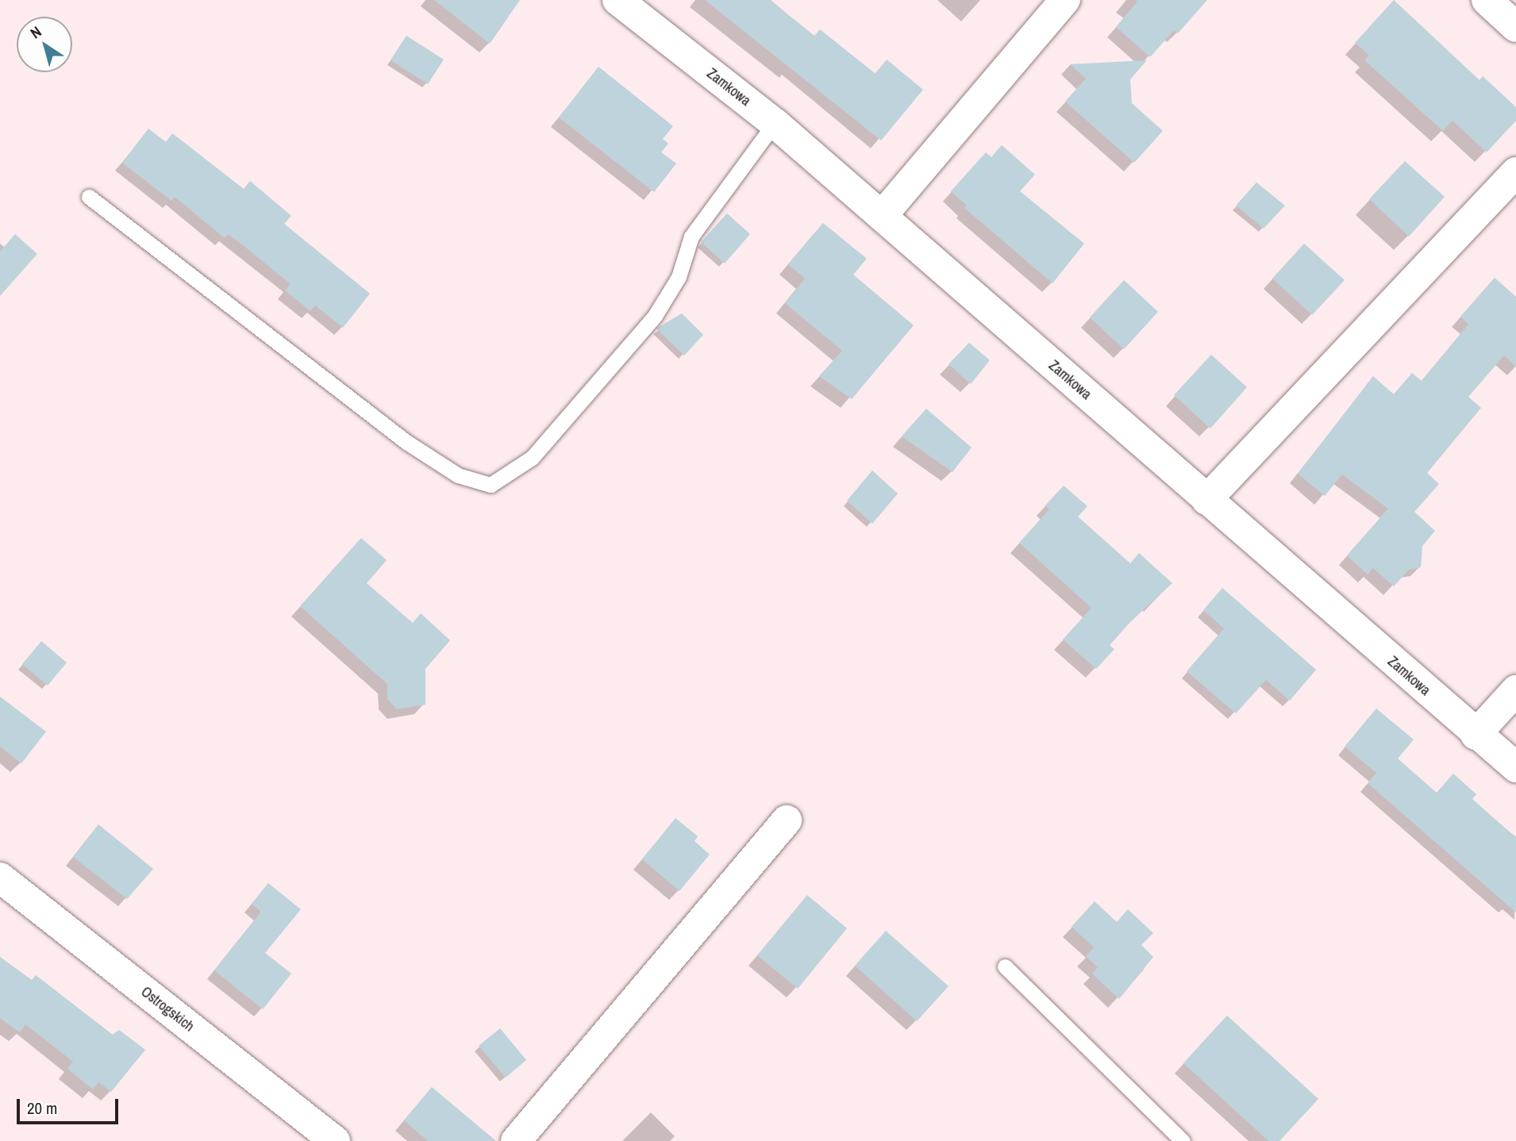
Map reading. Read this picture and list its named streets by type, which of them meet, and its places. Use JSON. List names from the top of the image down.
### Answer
{
  "streets": {
    "street": ["Zamkowa", "Ostrogskich"]
  },
  "scale_bar": "20 m",
  "north": "top left"
}
